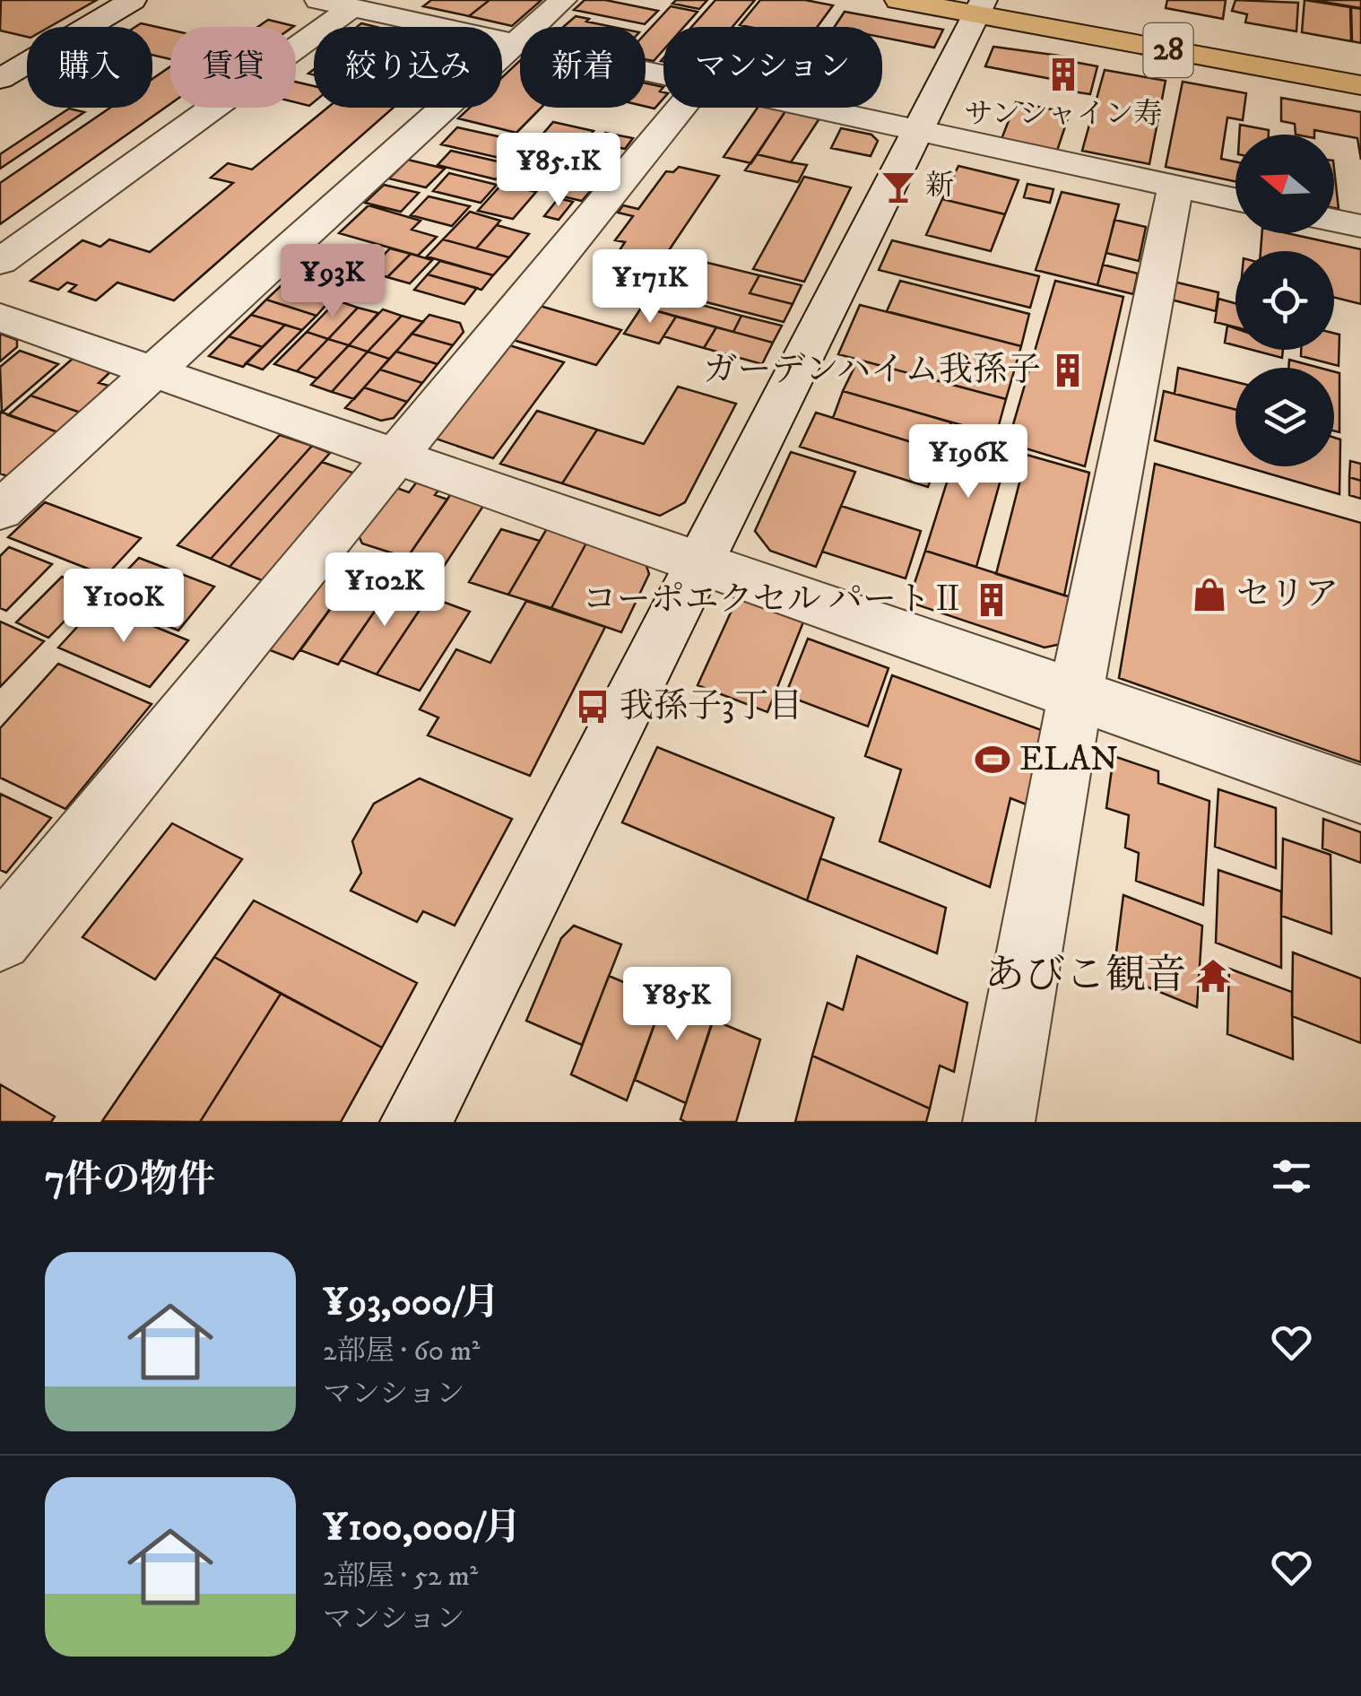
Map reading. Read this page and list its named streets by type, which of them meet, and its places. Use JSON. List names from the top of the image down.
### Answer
{
  "streets": {
    "main road": ["28"]
  },
  "places": {
    "building": ["サンシャイン寿", "ガーデンハイム我孫子", "コーポエクセル パートⅡ"],
    "bar": ["新"],
    "shop": ["セリア"],
    "bus stop": ["我孫子3丁目"],
    "sports": ["ELAN"],
    "temple": ["あびこ観音"]
  },
  "north": "left",
  "page": {
    "chip": [
      "購入",
      "賃貸",
      "絞り込み",
      "新着",
      "マンション"
    ],
    "price": [
      "¥85.1K",
      "¥93K",
      "¥171K",
      "¥196K",
      "¥102K",
      "¥100K",
      "¥85K"
    ],
    "heading": "7件の物件",
    "list": [
      {
        "name": "¥93,000/月",
        "note": "2部屋 · 60 m² · マンション"
      },
      {
        "name": "¥100,000/月",
        "note": "2部屋 · 52 m² · マンション"
      }
    ]
  }
}
